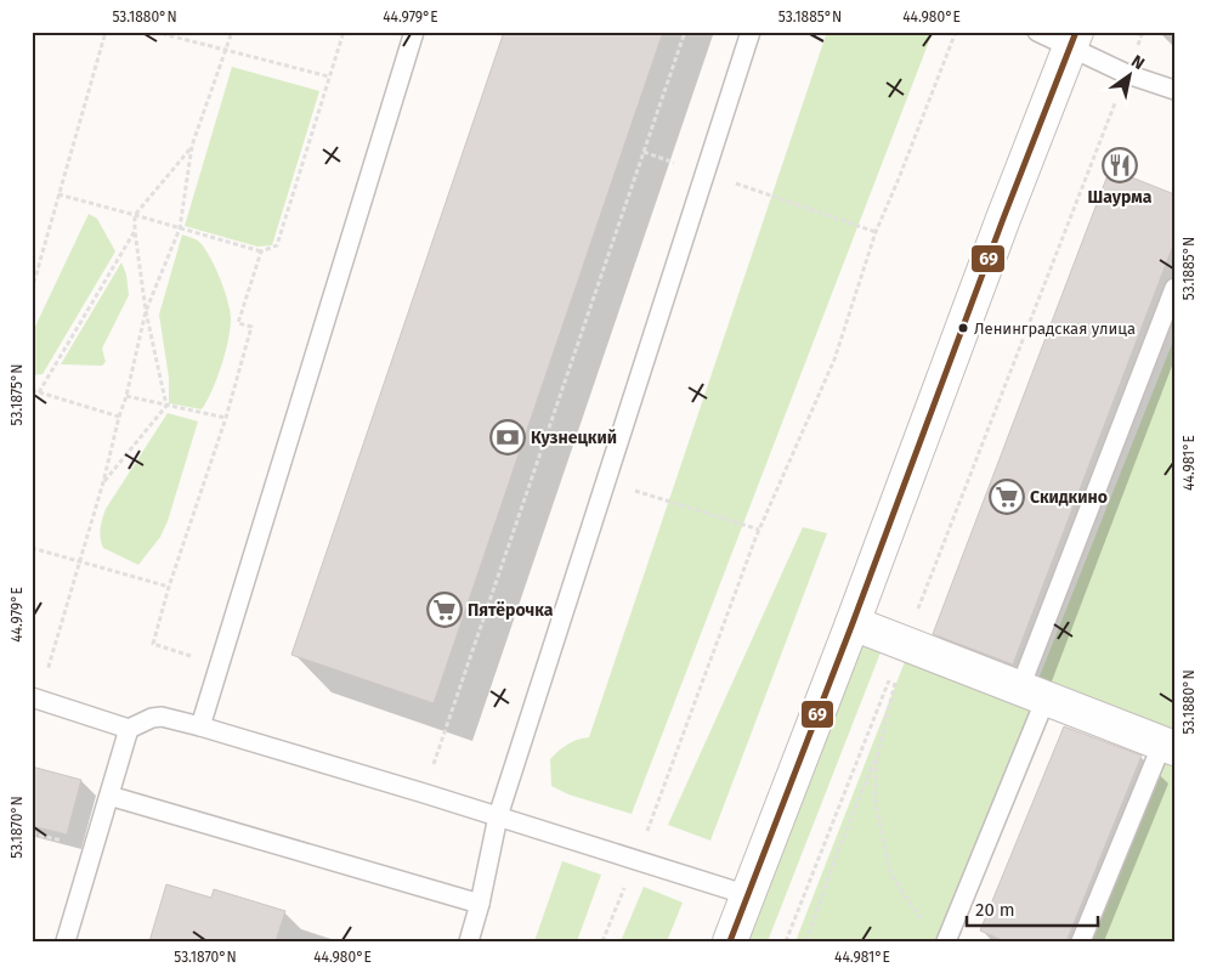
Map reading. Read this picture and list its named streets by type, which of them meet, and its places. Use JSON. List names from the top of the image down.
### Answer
{
  "places": {
    "restaurant": ["Шаурма"],
    "other": ["Ленинградская улица"],
    "bank": ["Кузнецкий"],
    "supermarket": ["Скидкино", "Пятёрочка"]
  },
  "lines": ["transit line 69"],
  "scale_bar": "20 m",
  "north": "top right",
  "coordinates": [
    "53.1880°N",
    "44.979°E",
    "53.1885°N",
    "44.980°E",
    "53.1875°N",
    "44.981°E",
    "53.1870°N"
  ]
}
